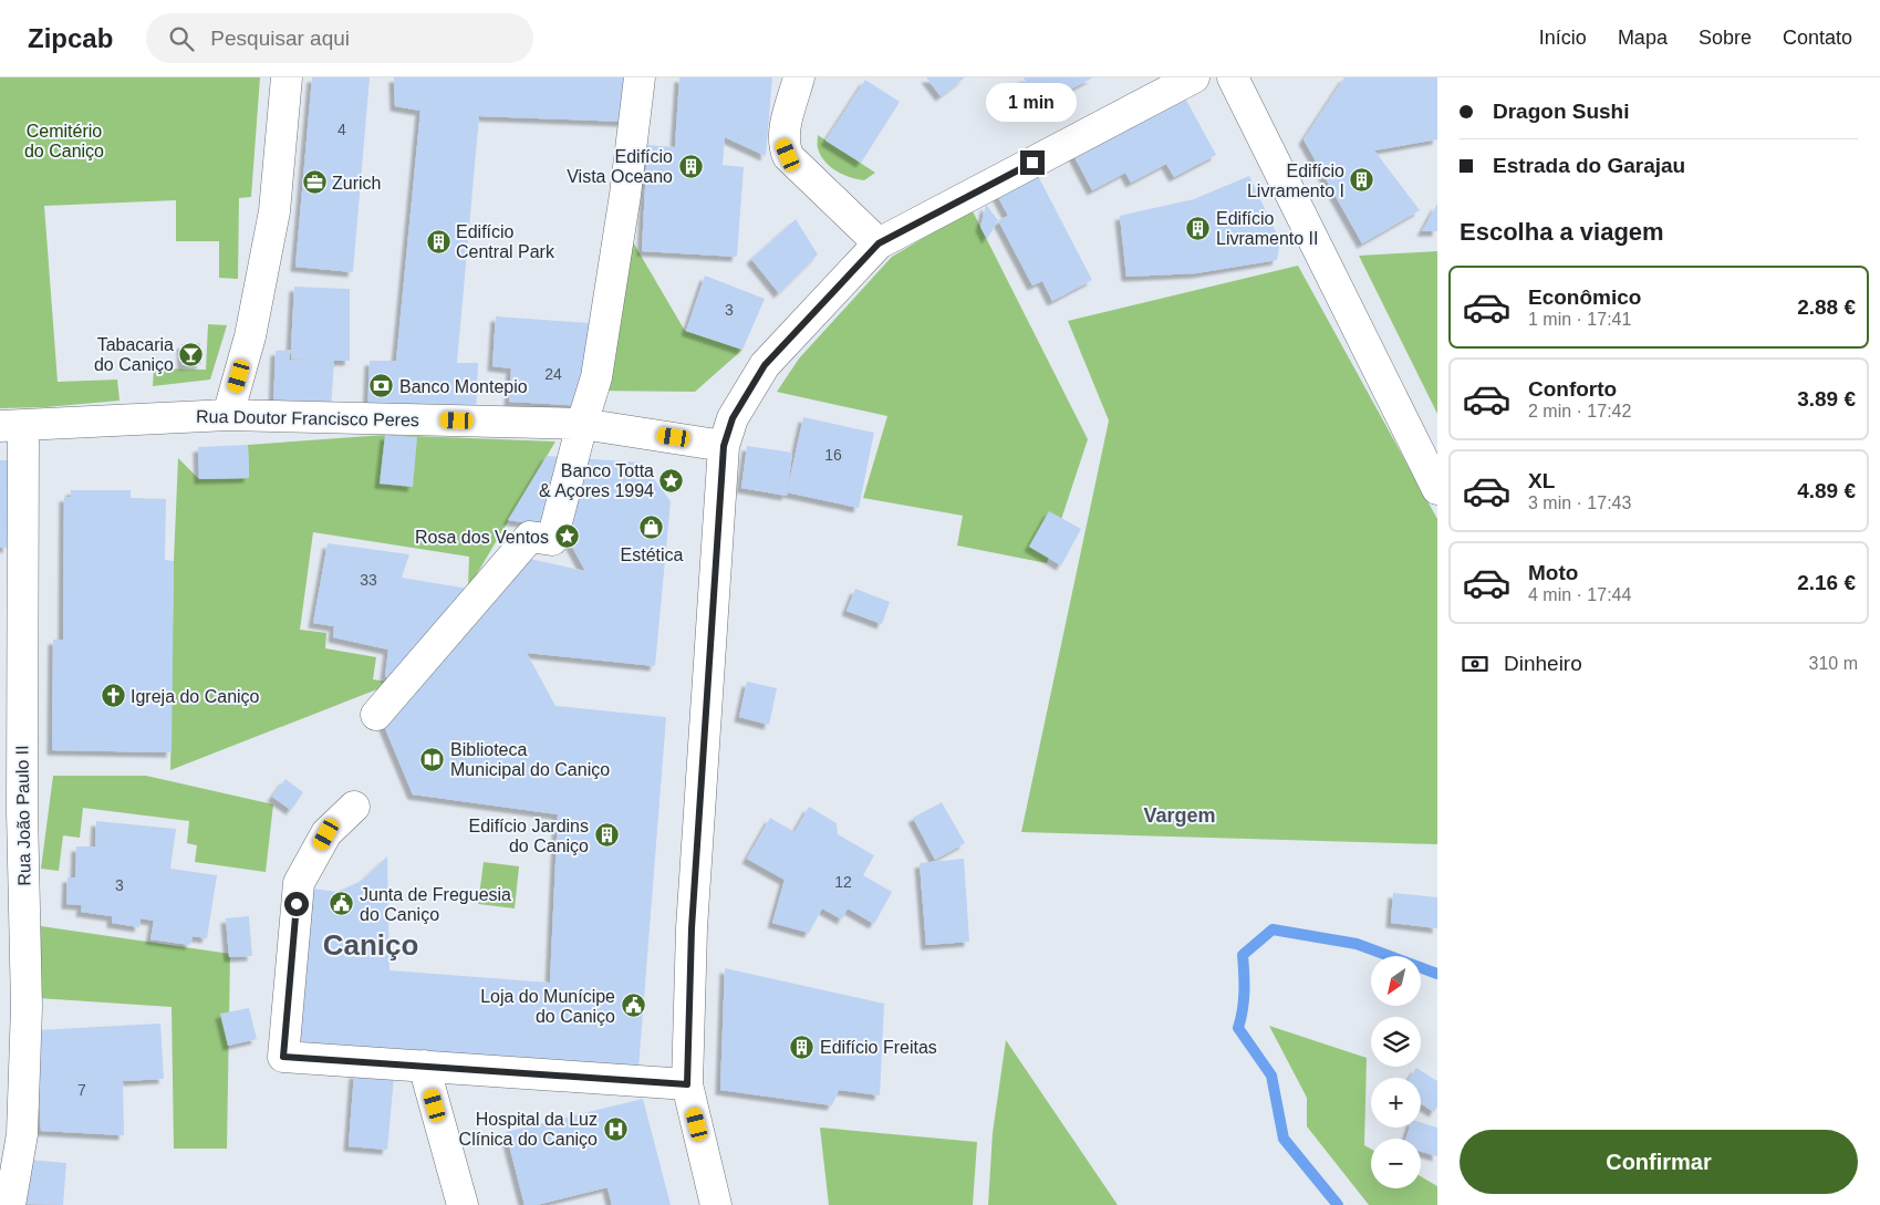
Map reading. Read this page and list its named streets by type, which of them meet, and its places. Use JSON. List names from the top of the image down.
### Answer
{
  "streets": {
    "street": ["Rua Doutor Francisco Peres", "Rua João Paulo II"]
  },
  "crossings": [
    ["Rua Doutor Francisco Peres", "Rua João Paulo II"]
  ],
  "districts": ["Vargem", "Caniço"],
  "parks": ["Cemitério do Caniço"],
  "places": {
    "building": [
      "Edifício Vista Oceano",
      "Edifício Livramento I",
      "Edifício Livramento II",
      "Edifício Central Park",
      "Edifício Jardins do Caniço",
      "Edifício Freitas"
    ],
    "office": ["Zurich"],
    "bar": ["Tabacaria do Caniço"],
    "bank": ["Banco Montepio"],
    "place": ["Banco Totta & Açores 1994", "Rosa dos Ventos"],
    "shop": ["Estética"],
    "church": ["Igreja do Caniço"],
    "library": ["Biblioteca Municipal do Caniço"],
    "public building": ["Junta de Freguesia do Caniço", "Loja do Munícipe do Caniço"],
    "hospital": ["Hospital da Luz Clínica do Caniço"]
  },
  "house_numbers": [
    "4",
    "3",
    "24",
    "16",
    "33",
    "12",
    "3",
    "7"
  ],
  "north": "bottom left",
  "page": {
    "header": "Zipcab",
    "search": "Pesquisar aqui",
    "nav": [
      "Início",
      "Mapa",
      "Sobre",
      "Contato"
    ],
    "banner": ["Dragon Sushi", "Estrada do Garajau"],
    "bubble": "1 min",
    "heading": "Escolha a viagem",
    "list": [
      {
        "name": "Econômico",
        "note": "1 min · 17:41",
        "value": "2.88 €"
      },
      {
        "name": "Conforto",
        "note": "2 min · 17:42",
        "value": "3.89 €"
      },
      {
        "name": "XL",
        "note": "3 min · 17:43",
        "value": "4.89 €"
      },
      {
        "name": "Moto",
        "note": "4 min · 17:44",
        "value": "2.16 €"
      }
    ],
    "pay": ["Dinheiro", "310 m"],
    "map_buttons": ["+", "−"],
    "buttons": "Confirmar"
  }
}
